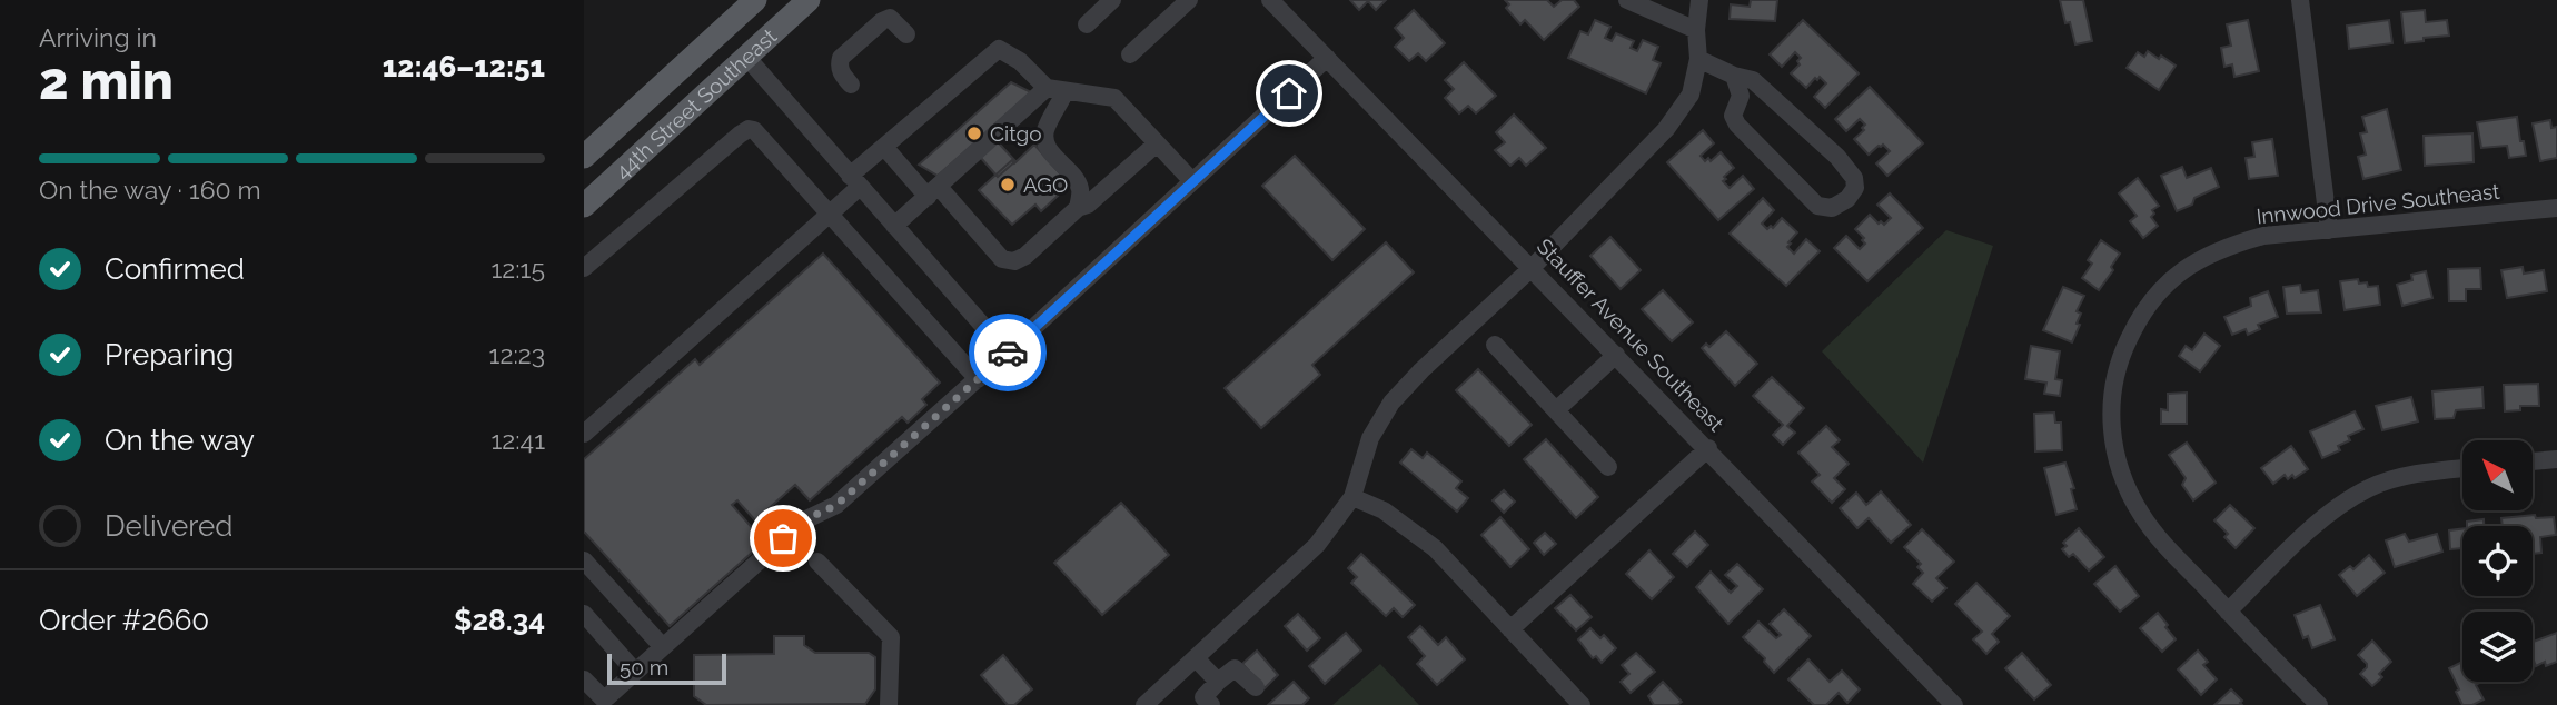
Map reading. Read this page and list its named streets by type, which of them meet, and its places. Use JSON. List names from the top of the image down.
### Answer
{
  "streets": {
    "main road": ["44th Street Southeast"],
    "street": ["Innwood Drive Southeast", "Stauffer Avenue Southeast"]
  },
  "places": ["Citgo", "AGO"],
  "scale_bar": "50 m",
  "north": "top left",
  "page": {
    "heading": ["2 min", "Arriving in", "12:46–12:51"],
    "panel": ["Order #2660", "$28.34"],
    "bar": "On the way · 160 m",
    "list": [
      ["Confirmed", "12:15"],
      ["Preparing", "12:23"],
      ["On the way", "12:41"],
      "Delivered"
    ],
    "scale": "50 m"
  }
}
